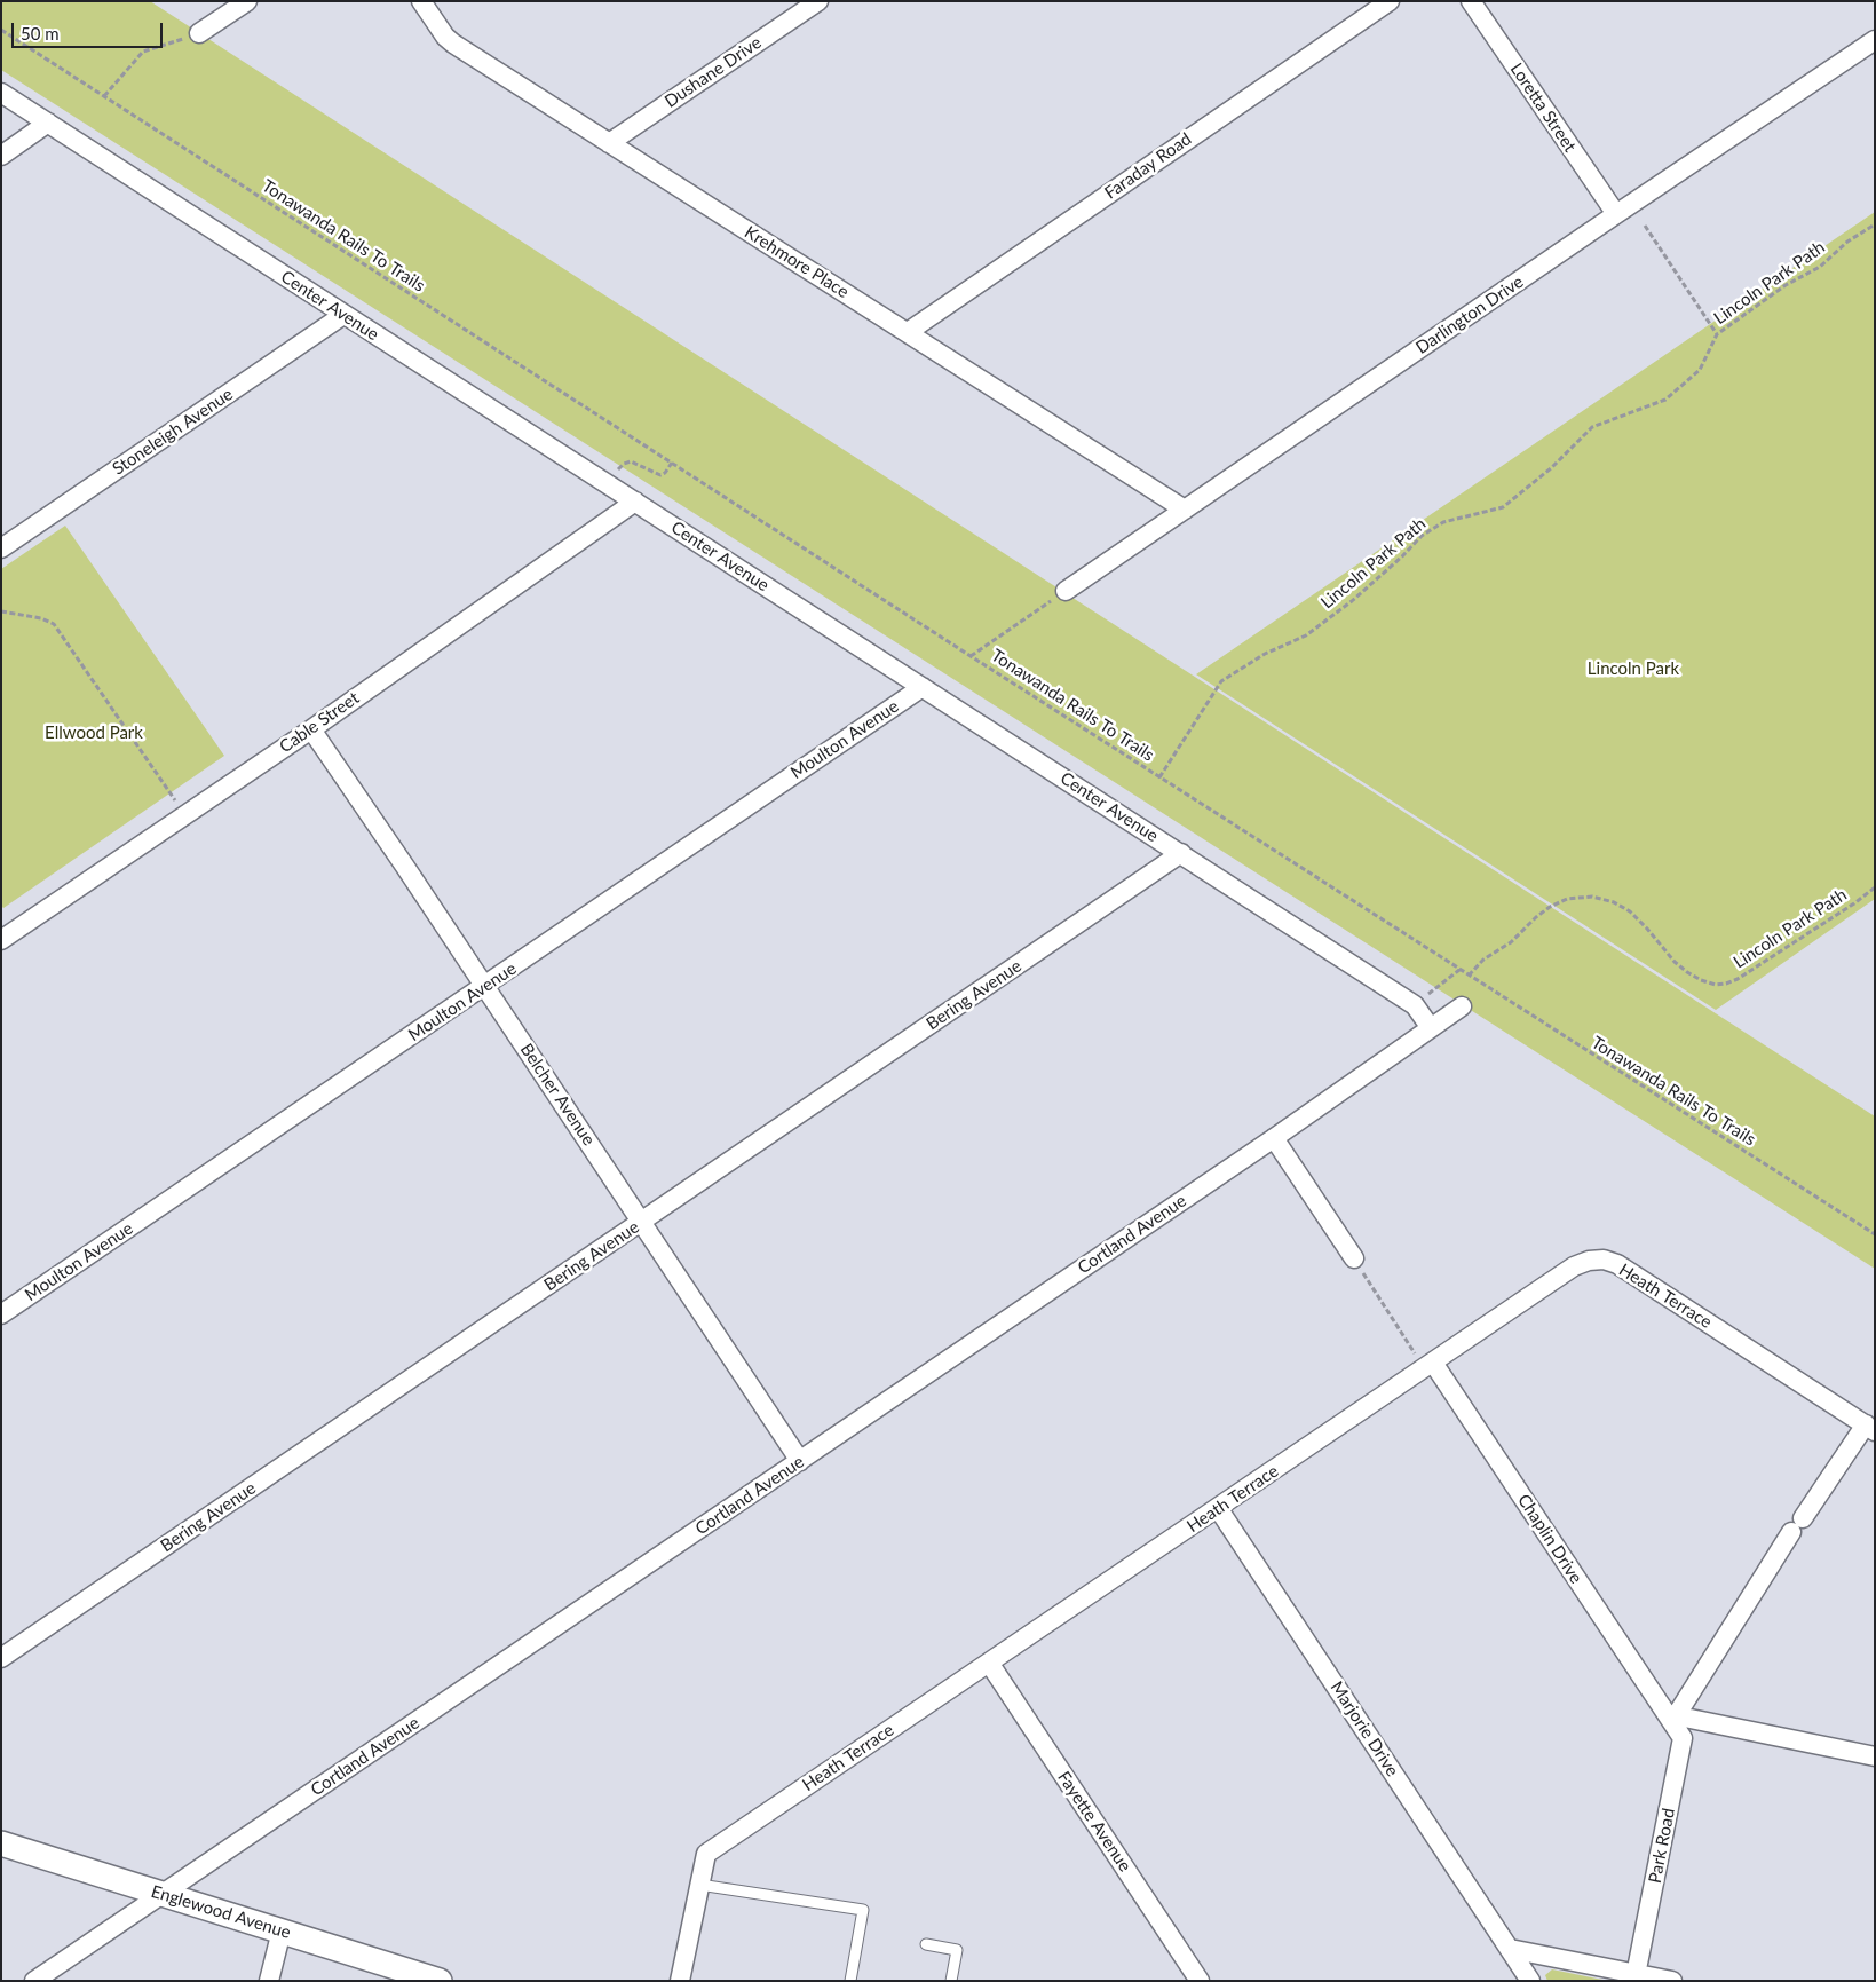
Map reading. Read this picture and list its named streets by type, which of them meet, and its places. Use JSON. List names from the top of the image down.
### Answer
{
  "streets": {
    "street": [
      "Dushane Drive",
      "Loretta Street",
      "Faraday Road",
      "Krehmore Place",
      "Center Avenue",
      "Darlington Drive",
      "Stoneleigh Avenue",
      "Cable Street",
      "Moulton Avenue",
      "Bering Avenue",
      "Belcher Avenue",
      "Cortland Avenue",
      "Heath Terrace",
      "Chaplin Drive",
      "Marjorie Drive",
      "Fayette Avenue",
      "Park Road",
      "Englewood Avenue"
    ],
    "path": ["Tonawanda Rails To Trails", "Lincoln Park Path"]
  },
  "crossings": [
    ["Dushane Drive", "Krehmore Place"],
    ["Loretta Street", "Darlington Drive"],
    ["Faraday Road", "Krehmore Place"],
    ["Tonawanda Rails To Trails", "Lincoln Park Path"],
    ["Krehmore Place", "Darlington Drive"],
    ["Center Avenue", "Stoneleigh Avenue"],
    ["Center Avenue", "Cable Street"],
    ["Center Avenue", "Moulton Avenue"],
    ["Center Avenue", "Bering Avenue"],
    ["Center Avenue", "Cortland Avenue"],
    ["Cable Street", "Belcher Avenue"],
    ["Moulton Avenue", "Belcher Avenue"],
    ["Bering Avenue", "Belcher Avenue"],
    ["Belcher Avenue", "Cortland Avenue"],
    ["Cortland Avenue", "Englewood Avenue"],
    ["Heath Terrace", "Chaplin Drive"],
    ["Heath Terrace", "Marjorie Drive"],
    ["Heath Terrace", "Fayette Avenue"],
    ["Chaplin Drive", "Park Road"]
  ],
  "parks": ["Lincoln Park", "Ellwood Park"],
  "scale_bar": "50 m"
}
